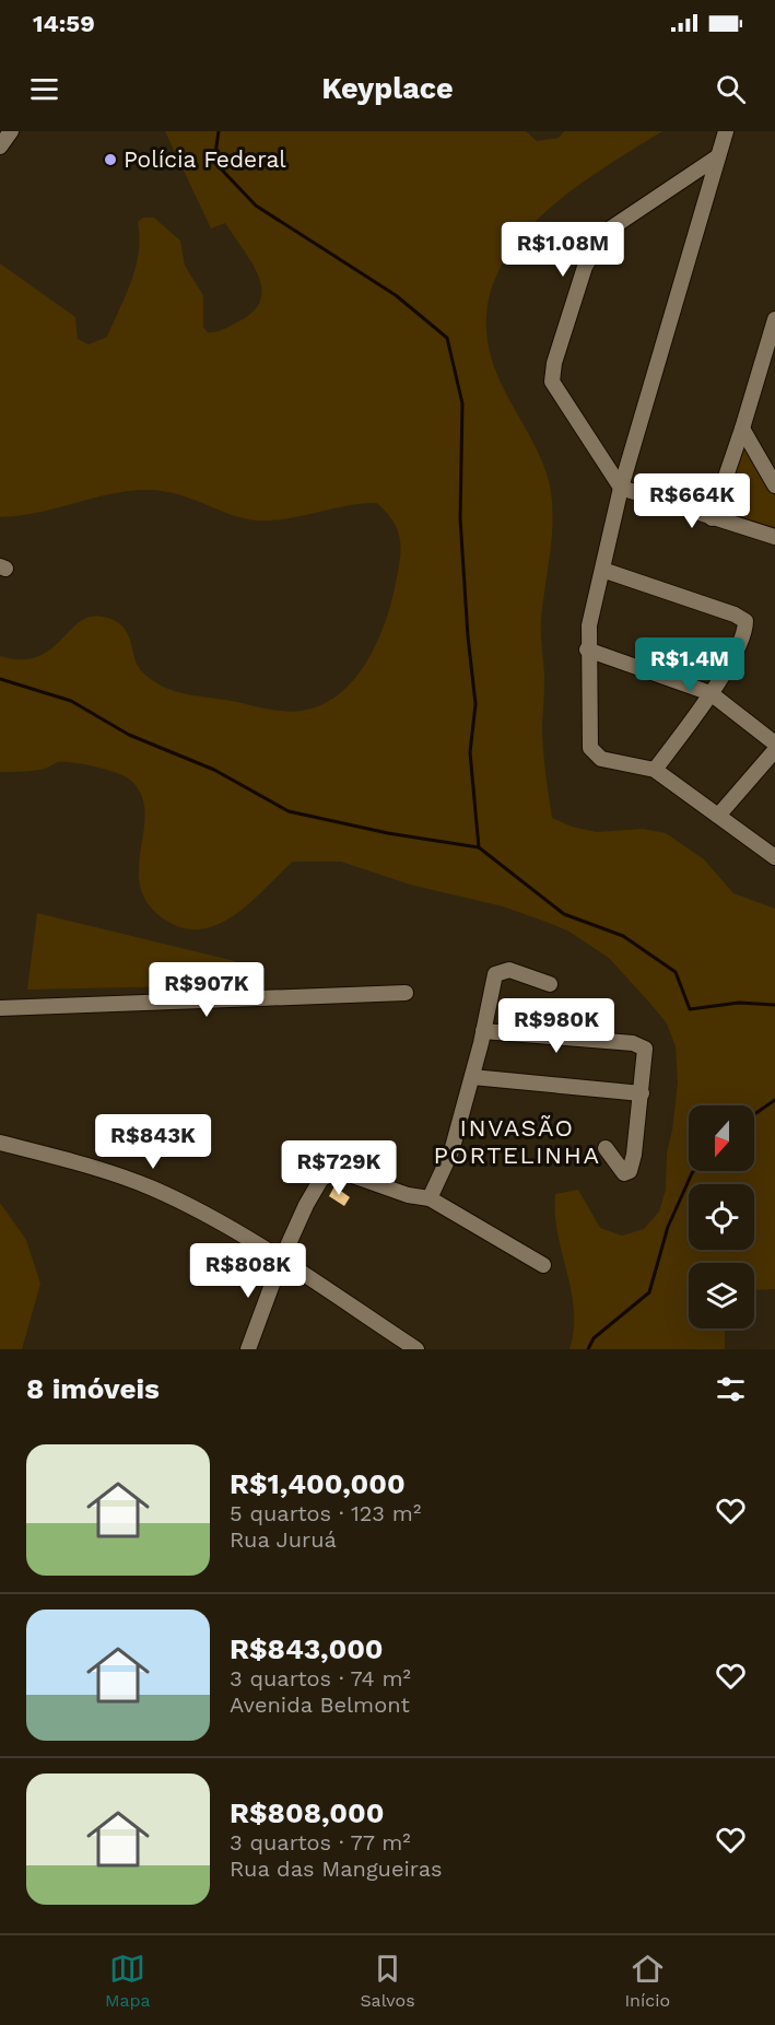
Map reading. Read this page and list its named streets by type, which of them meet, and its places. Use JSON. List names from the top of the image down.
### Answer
{
  "districts": ["INVASÃO PORTELINHA"],
  "places": ["Polícia Federal"],
  "north": "bottom",
  "page": {
    "status": "14:59",
    "header": "Keyplace",
    "price": [
      "R$1.08M",
      "R$664K",
      "R$1.4M",
      "R$907K",
      "R$980K",
      "R$843K",
      "R$729K",
      "R$808K"
    ],
    "heading": "8 imóveis",
    "list": [
      {
        "name": "R$1,400,000",
        "note": "5 quartos · 123 m² · Rua Juruá"
      },
      {
        "name": "R$843,000",
        "note": "3 quartos · 74 m² · Avenida Belmont"
      },
      {
        "name": "R$808,000",
        "note": "3 quartos · 77 m² · Rua das Mangueiras"
      }
    ],
    "tabs": ["Mapa", "Salvos", "Início"]
  }
}
